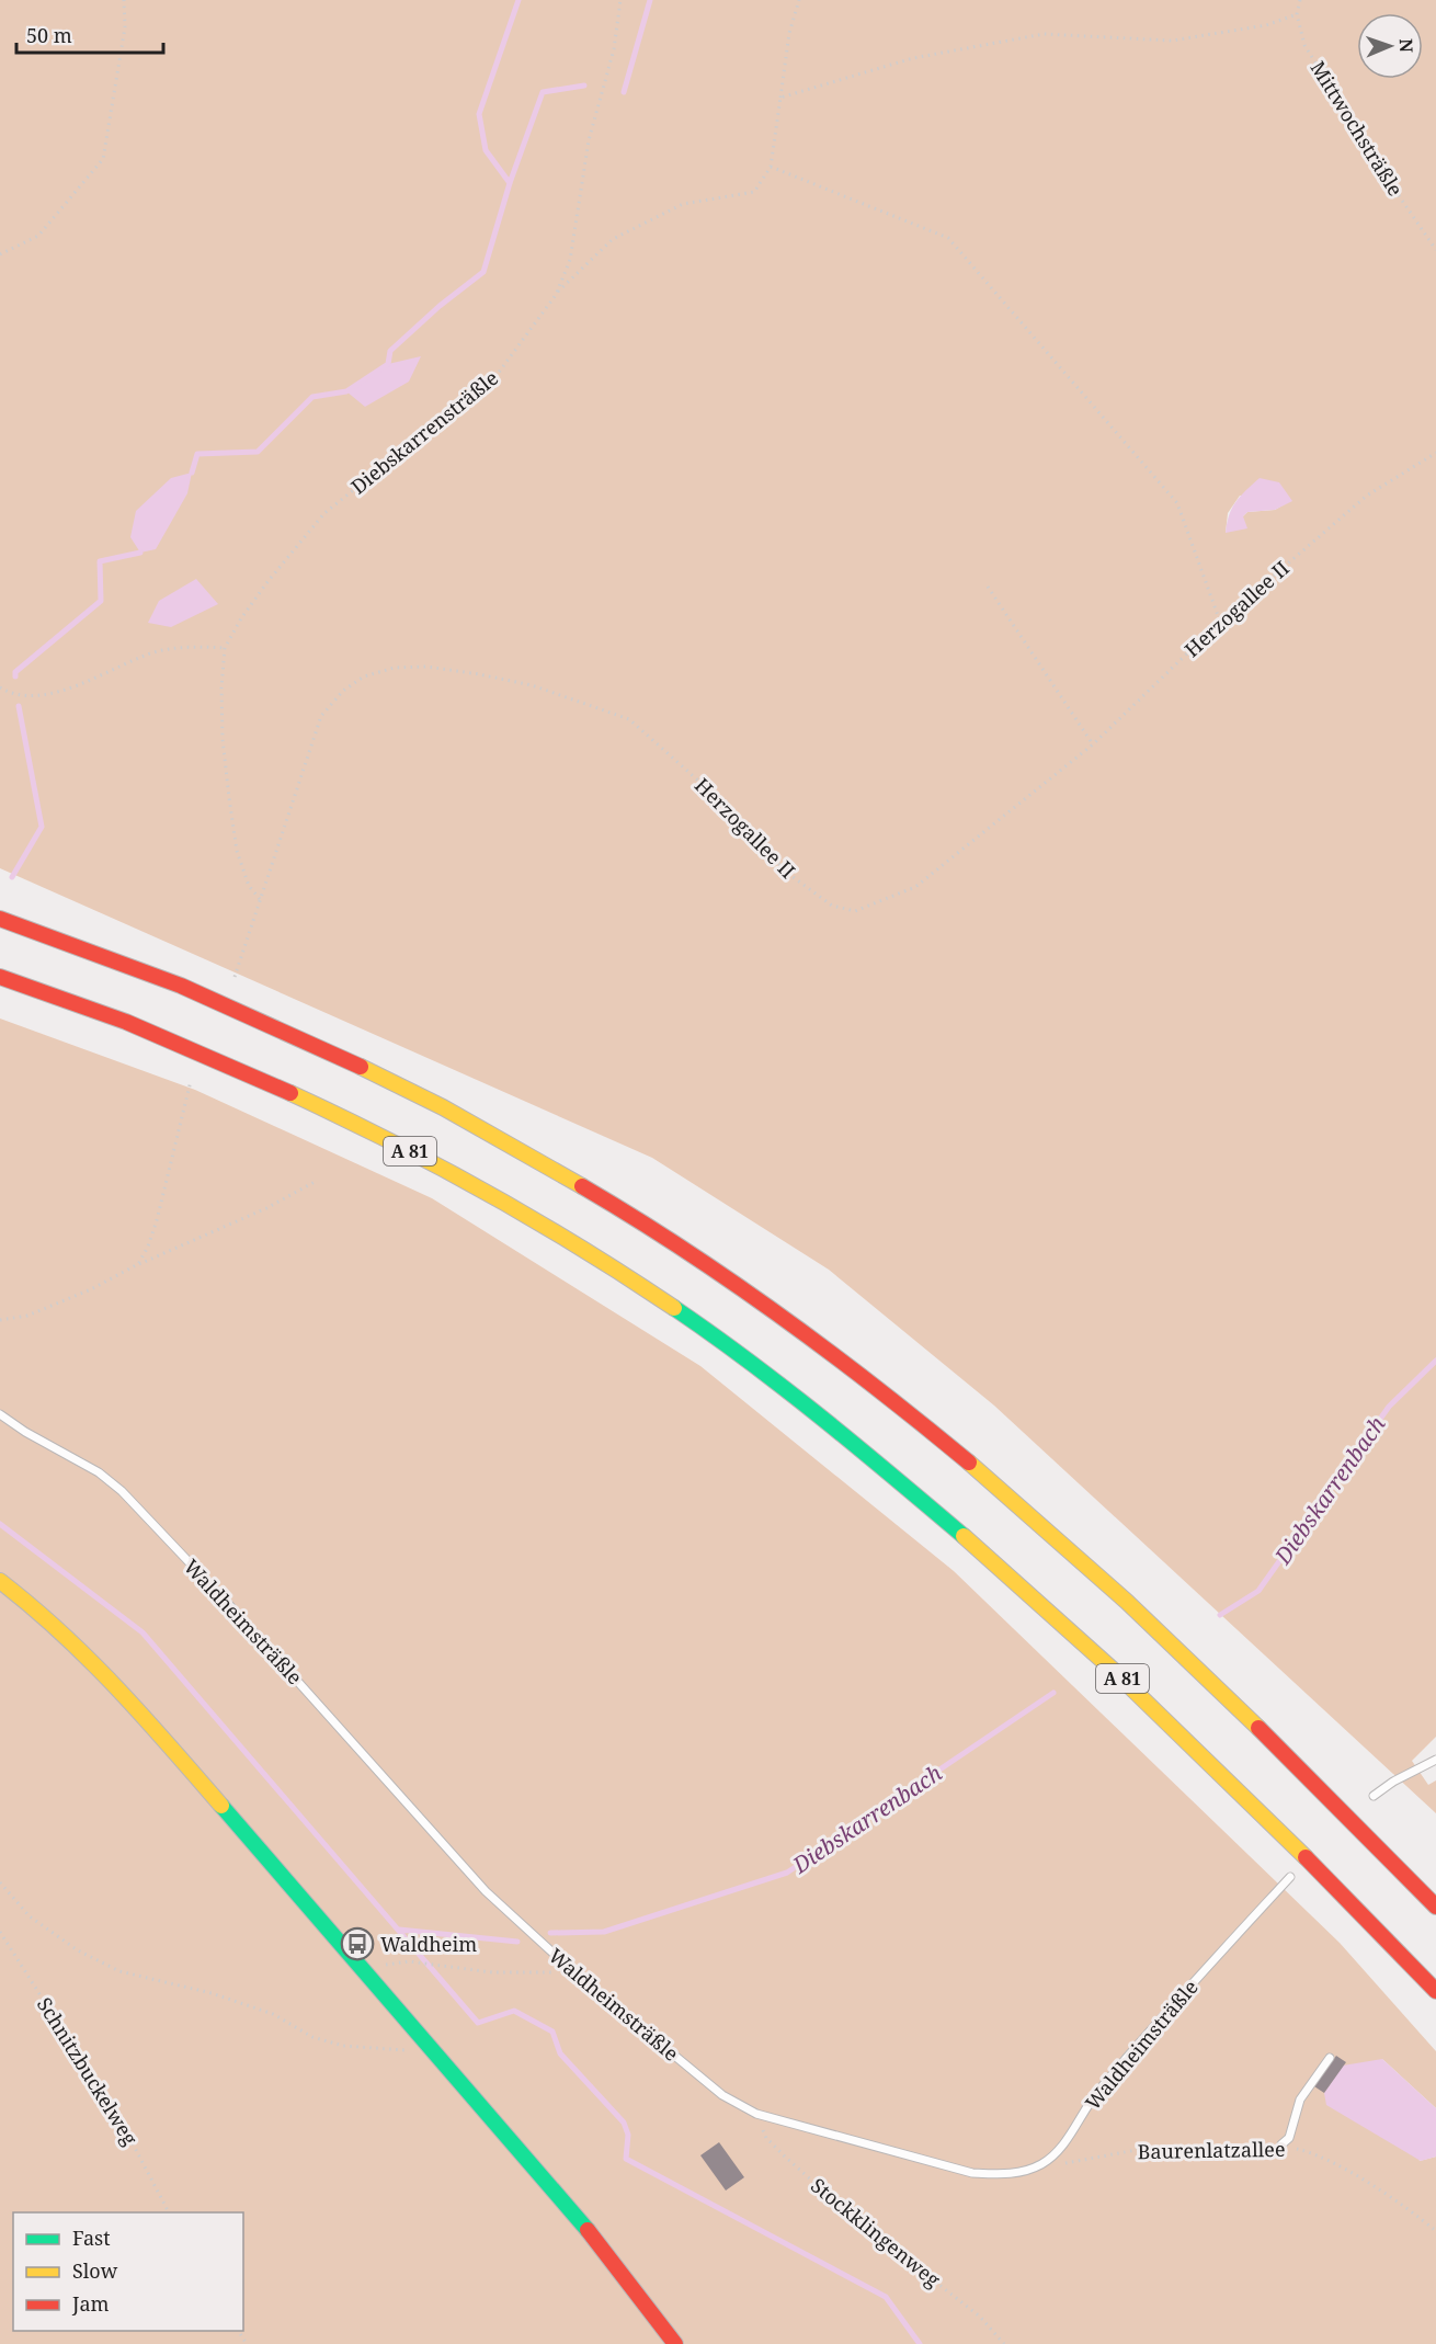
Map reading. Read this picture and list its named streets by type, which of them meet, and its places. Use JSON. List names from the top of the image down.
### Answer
{
  "streets": {
    "main road": ["A 81"],
    "lane": ["Waldheimsträßle"],
    "path": [
      "Mittwochsträßle",
      "Diebskarrensträßle",
      "Herzogallee II",
      "Schnitzbuckelweg",
      "Baurenlatzallee",
      "Stockklingenweg"
    ]
  },
  "crossings": [
    ["Waldheimsträßle", "Baurenlatzallee"],
    ["Waldheimsträßle", "Stockklingenweg"]
  ],
  "water": ["Diebskarrenbach"],
  "places": {
    "bus stop": ["Waldheim"]
  },
  "legend": ["Fast", "Slow", "Jam"],
  "scale_bar": "50 m",
  "north": "right"
}
